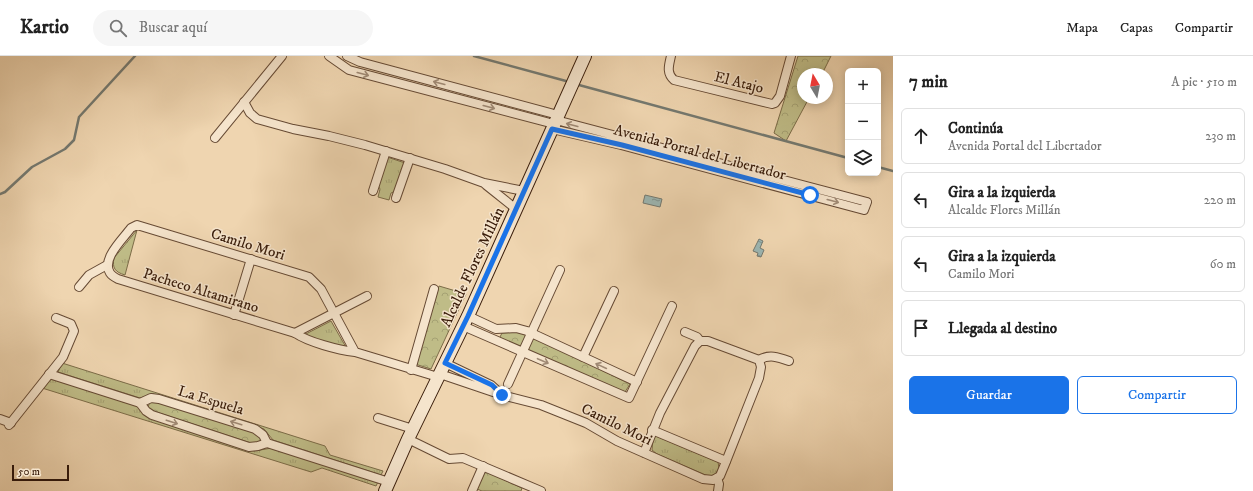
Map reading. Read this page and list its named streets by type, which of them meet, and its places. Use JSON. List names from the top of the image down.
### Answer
{
  "streets": {
    "street": [
      "El Atajo",
      "Avenida Portal del Libertador",
      "Camilo Mori",
      "Alcalde Flores Millán",
      "Pacheco Altamirano",
      "La Espuela"
    ]
  },
  "crossings": [
    ["Avenida Portal del Libertador", "Alcalde Flores Millán"],
    ["Camilo Mori", "Alcalde Flores Millán"],
    ["Camilo Mori", "Pacheco Altamirano"],
    ["Alcalde Flores Millán", "La Espuela"]
  ],
  "scale_bar": "50 m",
  "north": "top",
  "page": {
    "header": "Kartio",
    "search": "Buscar aquí",
    "nav": ["Mapa", "Capas", "Compartir"],
    "heading": ["7 min", "A pie · 510 m"],
    "map_buttons": ["+", "−"],
    "list": [
      ["Continúa", "Avenida Portal del Libertador", "230 m"],
      ["Gira a la izquierda", "Alcalde Flores Millán", "220 m"],
      ["Gira a la izquierda", "Camilo Mori", "60 m"],
      "Llegada al destino"
    ],
    "buttons": ["Guardar", "Compartir"],
    "scale": "50 m"
  }
}
